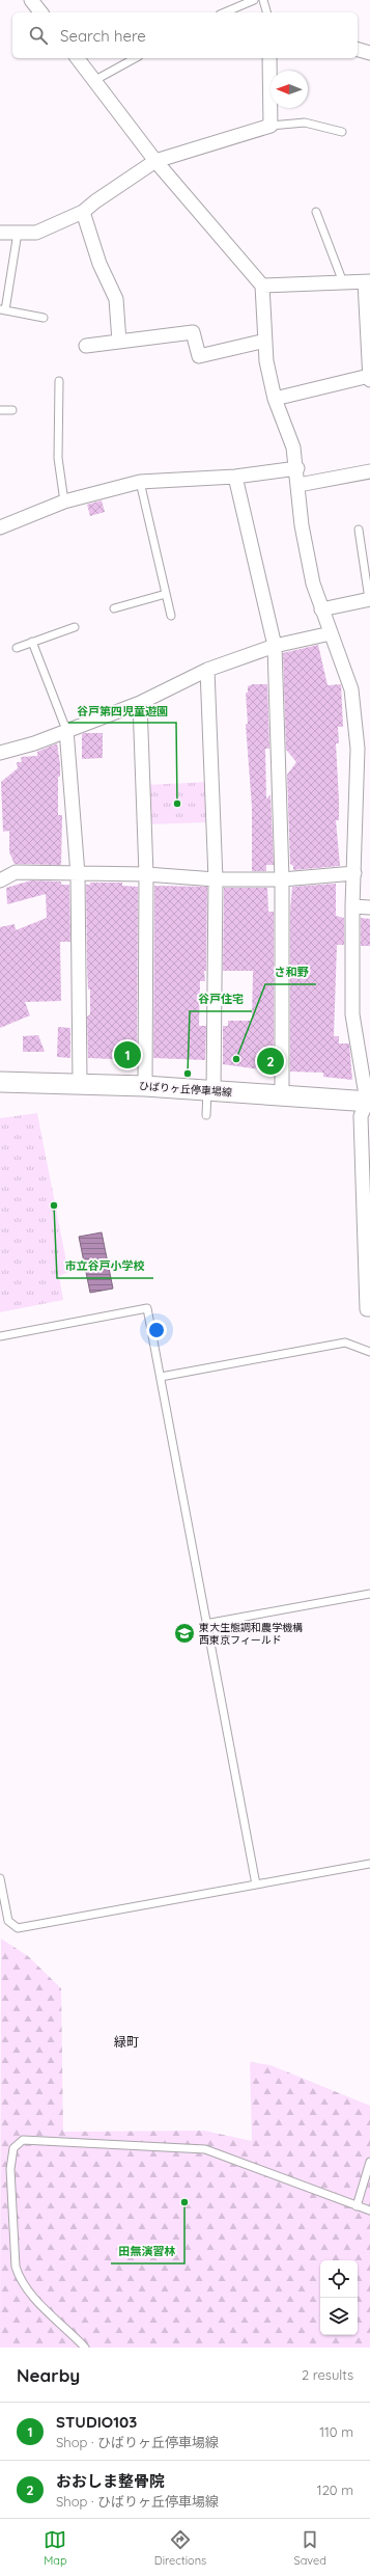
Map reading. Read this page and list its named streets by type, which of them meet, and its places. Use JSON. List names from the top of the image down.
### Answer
{
  "streets": {
    "main road": ["ひばりヶ丘停車場線"]
  },
  "districts": ["緑町"],
  "places": {
    "other": [
      "谷戸第四児童遊園",
      "さ和野",
      "谷戸住宅",
      "市立谷戸小学校",
      "田無演習林"
    ],
    "school or university": ["東大生態調和農学機構 西東京フィールド"]
  },
  "north": "left",
  "page": {
    "search": "Search here",
    "pins": ["1", "2"],
    "heading": ["Nearby", "2 results"],
    "list": [
      {
        "mark": "1",
        "name": "STUDIO103",
        "note": "Shop · ひばりヶ丘停車場線",
        "value": "110 m"
      },
      {
        "mark": "2",
        "name": "おおしま整骨院",
        "note": "Shop · ひばりヶ丘停車場線",
        "value": "120 m"
      }
    ],
    "nav": ["Map", "Directions", "Saved"]
  }
}
